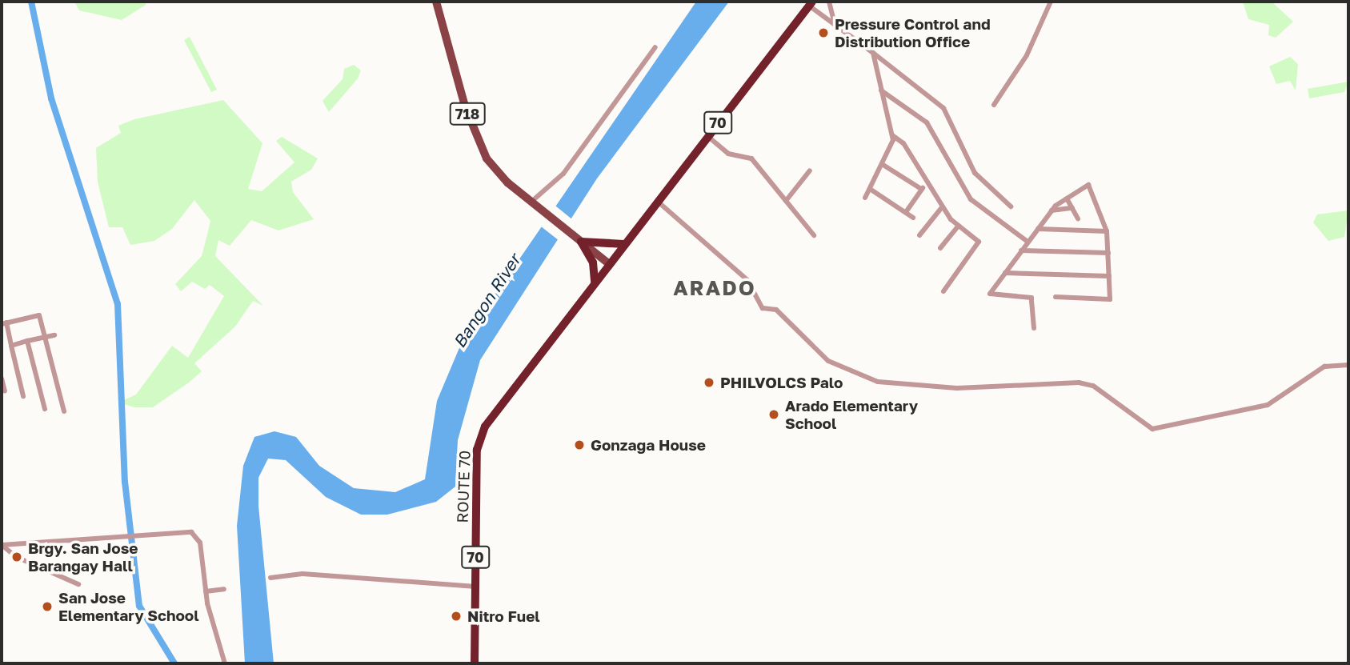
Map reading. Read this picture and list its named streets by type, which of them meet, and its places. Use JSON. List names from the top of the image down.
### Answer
{
  "streets": {
    "highway": ["70", "ROUTE 70"],
    "main road": ["718"]
  },
  "crossings": [
    ["718", "70"],
    ["70", "ROUTE 70"]
  ],
  "districts": ["ARADO"],
  "water": ["Bangon River"],
  "places": [
    "Pressure Control and Distribution Office",
    "PHILVOLCS Palo",
    "Arado Elementary School",
    "Gonzaga House",
    "Brgy. San Jose Barangay Hall",
    "San Jose Elementary School",
    "Nitro Fuel"
  ]
}
